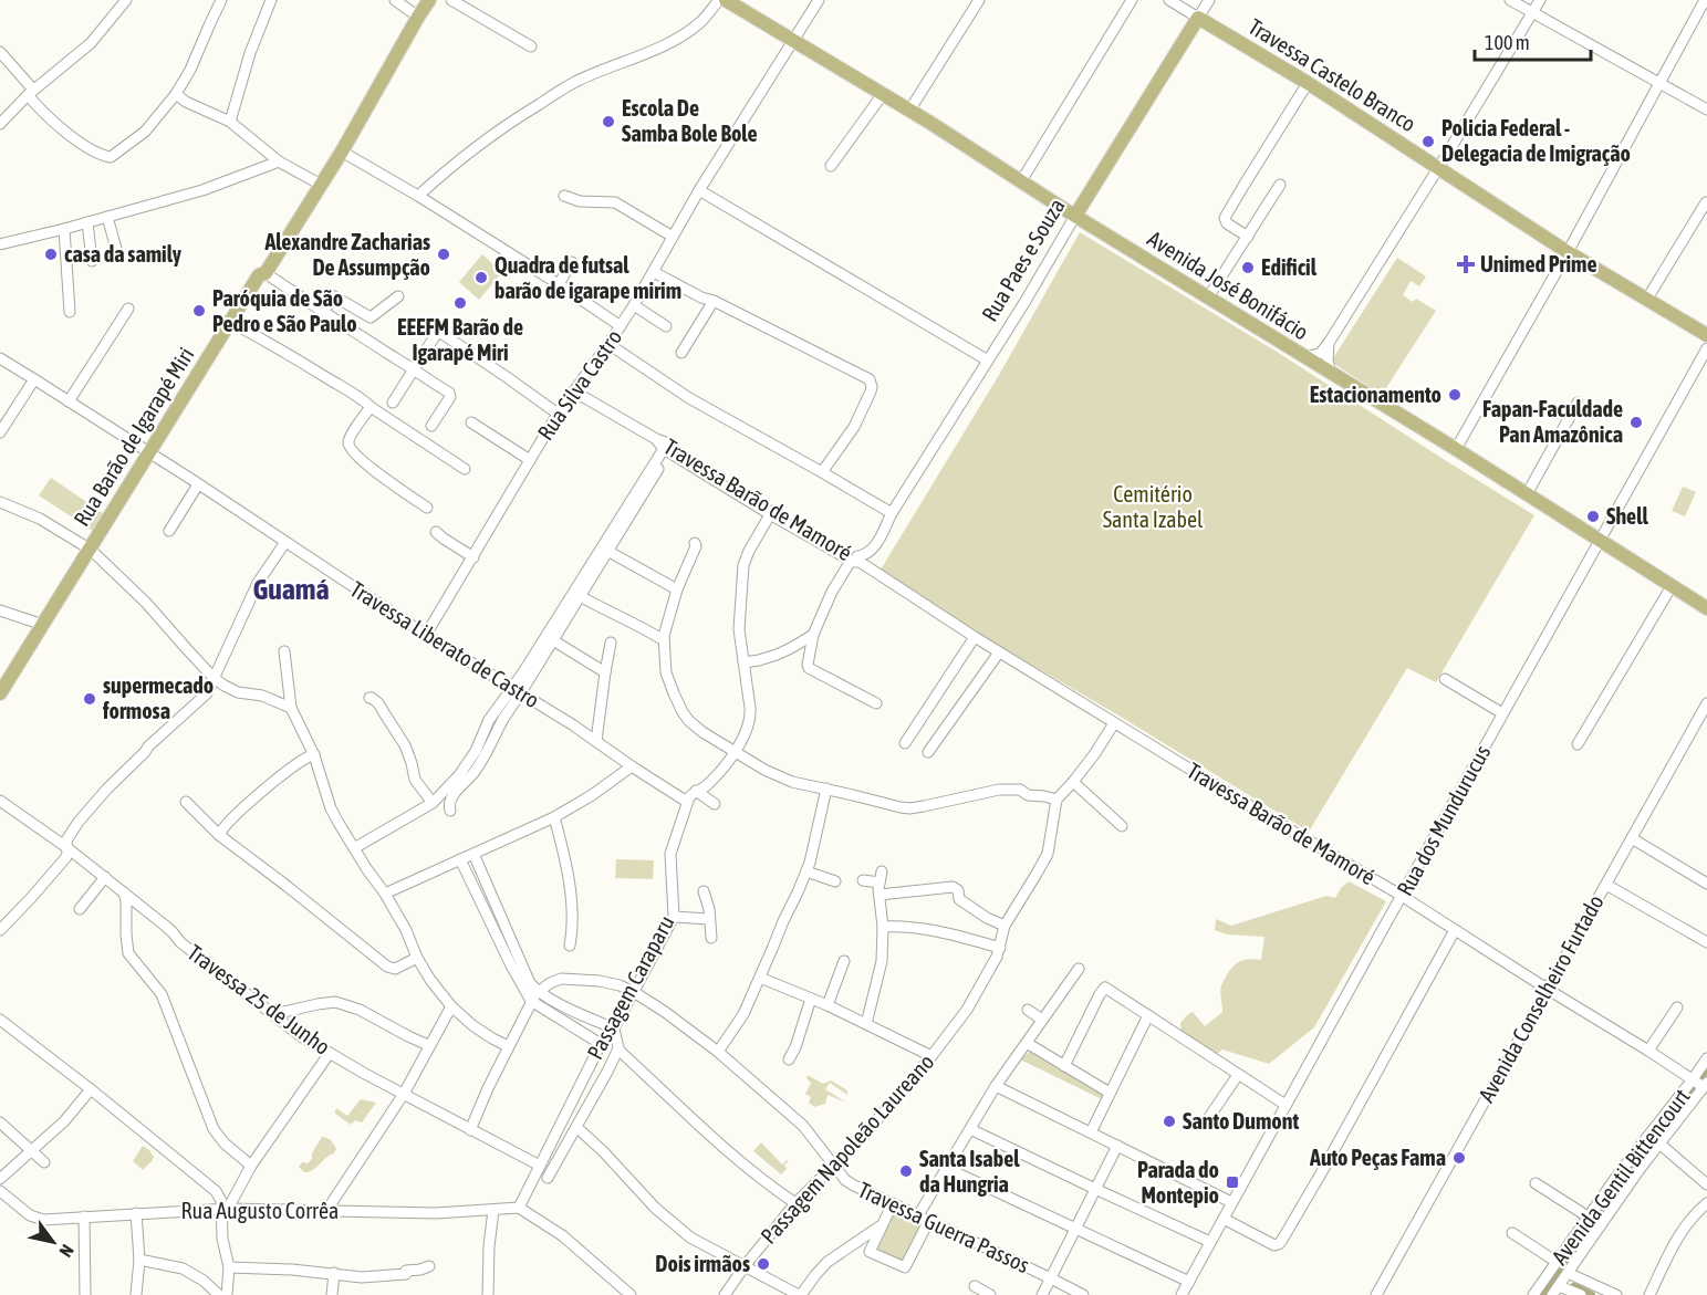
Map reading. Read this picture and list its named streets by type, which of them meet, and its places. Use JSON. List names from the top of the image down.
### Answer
{
  "streets": {
    "main road": [
      "Travessa Castelo Branco",
      "Rua Paes e Souza",
      "Avenida José Bonifácio",
      "Rua Barão de Igarapé Miri"
    ],
    "street": [
      "Rua Silva Castro",
      "Travessa Barão de Mamoré",
      "Travessa Liberato de Castro",
      "Rua dos Mundurucus",
      "Passagem Caraparu",
      "Avenida Conselheiro Furtado",
      "Travessa 25 de Junho",
      "Passagem Napoleão Laureano",
      "Avenida Gentil Bittencourt",
      "Rua Augusto Corrêa",
      "Travessa Guerra Passos"
    ]
  },
  "crossings": [
    ["Travessa Castelo Branco", "Rua Paes e Souza"],
    ["Rua Paes e Souza", "Avenida José Bonifácio"],
    ["Rua Paes e Souza", "Travessa Barão de Mamoré"],
    ["Avenida José Bonifácio", "Rua Silva Castro"],
    ["Avenida José Bonifácio", "Rua dos Mundurucus"],
    ["Rua Silva Castro", "Travessa Barão de Mamoré"],
    ["Rua Silva Castro", "Travessa Liberato de Castro"],
    ["Rua Barão de Igarapé Miri", "Travessa Liberato de Castro"],
    ["Travessa Barão de Mamoré", "Rua dos Mundurucus"],
    ["Travessa Barão de Mamoré", "Passagem Caraparu"],
    ["Travessa Barão de Mamoré", "Avenida Conselheiro Furtado"],
    ["Travessa Barão de Mamoré", "Avenida Gentil Bittencourt"],
    ["Travessa Liberato de Castro", "Passagem Caraparu"],
    ["Passagem Caraparu", "Travessa 25 de Junho"],
    ["Passagem Caraparu", "Rua Augusto Corrêa"],
    ["Passagem Caraparu", "Travessa Guerra Passos"],
    ["Passagem Napoleão Laureano", "Travessa Guerra Passos"]
  ],
  "districts": ["Guamá"],
  "parks": ["Cemitério Santa Izabel"],
  "places": {
    "other": [
      "Escola De Samba Bole Bole",
      "Policia Federal - Delegacia de Imigração",
      "casa da samily",
      "Alexandre Zacharias De Assumpção",
      "Edificil",
      "Quadra de futsal barão de igarape mirim",
      "EEEFM Barão de Igarapé Miri",
      "Paróquia de São Pedro e São Paulo",
      "Estacionamento",
      "Fapan-Faculdade Pan Amazônica",
      "Shell",
      "supermecado formosa",
      "Santo Dumont",
      "Auto Peças Fama",
      "Santa Isabel da Hungria",
      "Dois irmãos"
    ],
    "health": ["Unimed Prime"],
    "transit": ["Parada do Montepio"]
  },
  "scale_bar": "100 m",
  "north": "bottom right"
}
